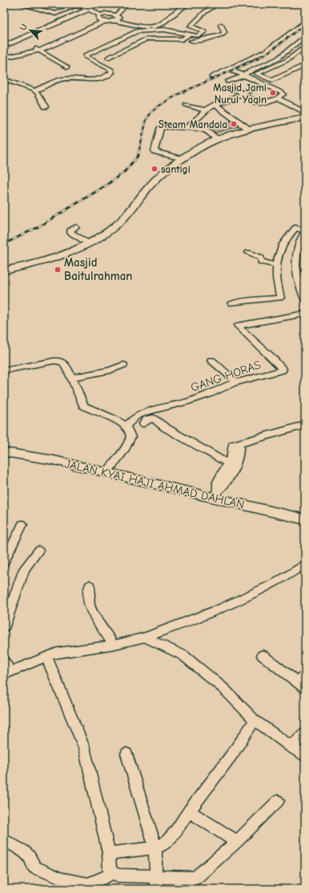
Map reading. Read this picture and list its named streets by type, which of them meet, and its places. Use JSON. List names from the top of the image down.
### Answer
{
  "streets": {
    "main road": ["JALAN KYAI HAJI AHMAD DAHLAN"],
    "street": ["GANG HORAS"]
  },
  "places": [
    "Masjid Jami Nurul Yaqin",
    "Steam Mandala",
    "santigi",
    "Masjid Baitulrahman"
  ],
  "north": "top left"
}
